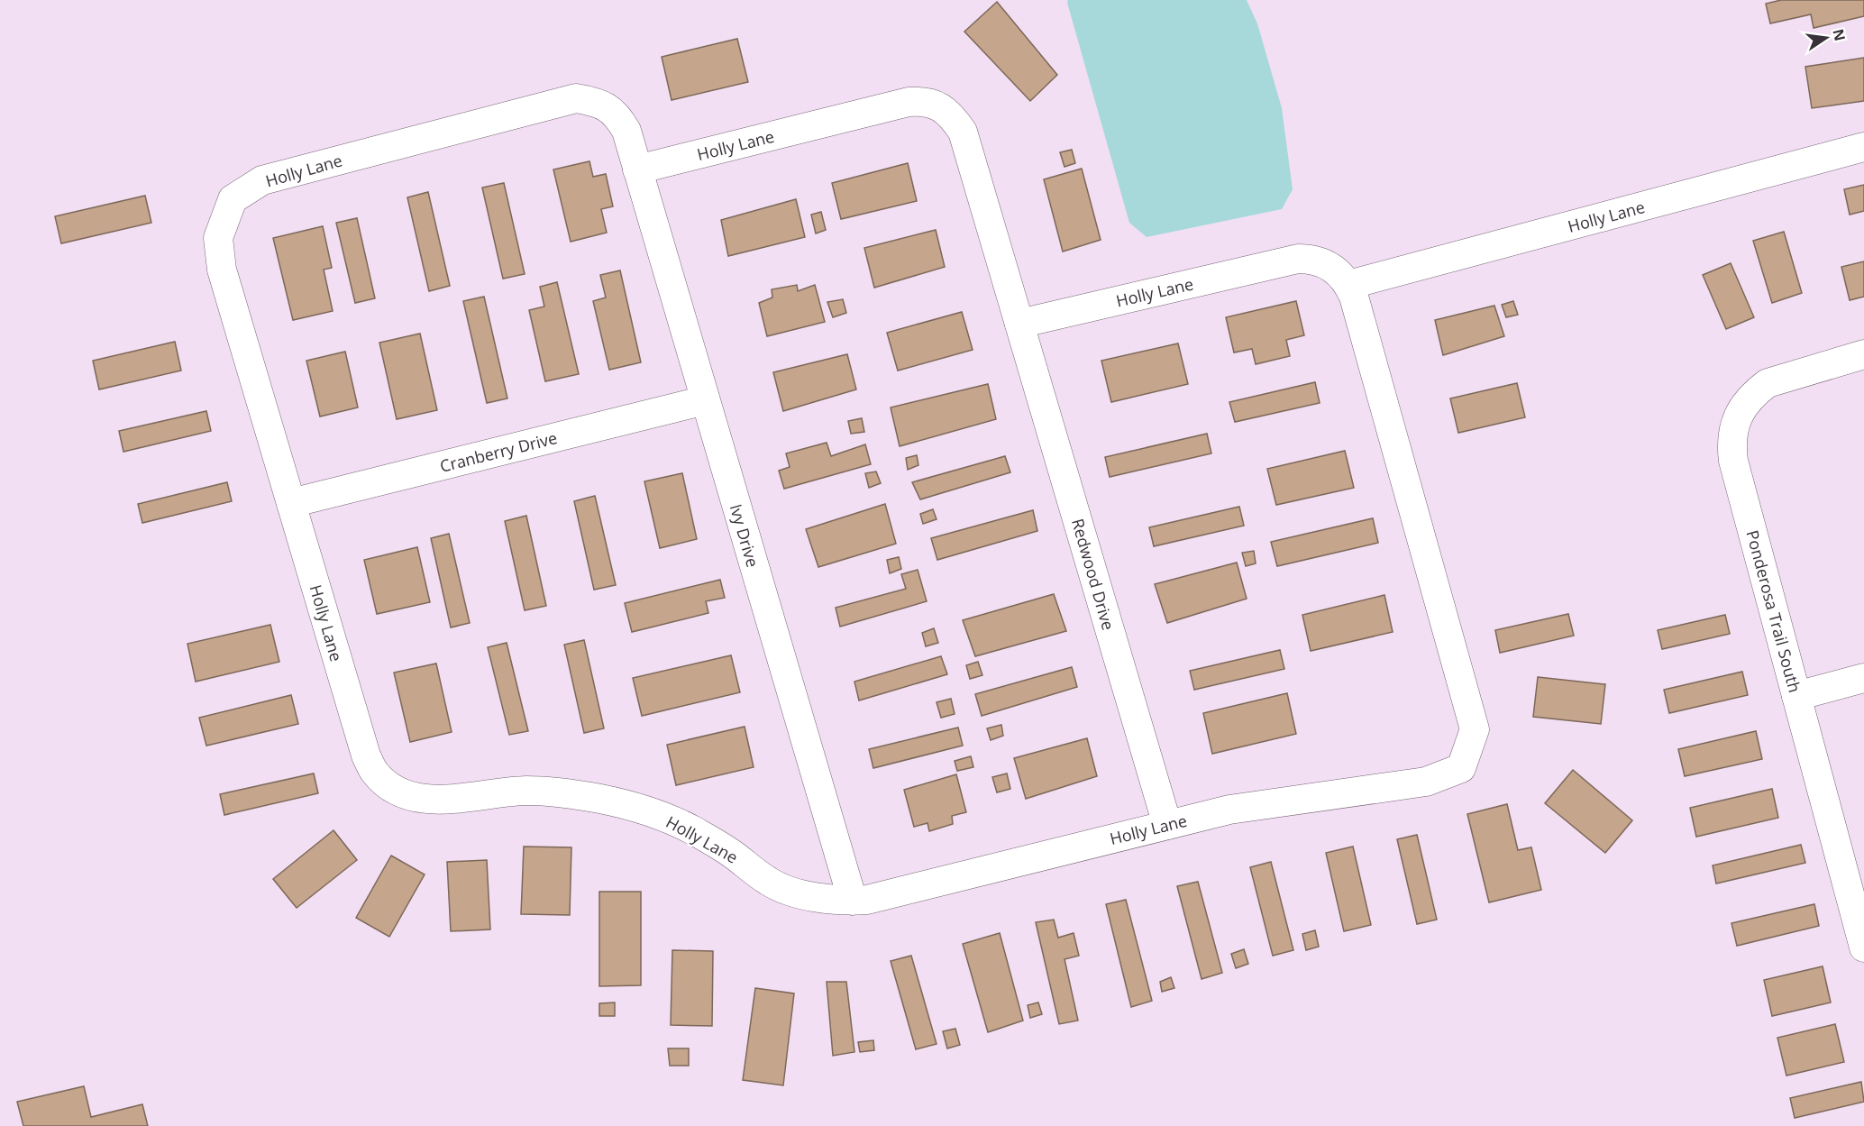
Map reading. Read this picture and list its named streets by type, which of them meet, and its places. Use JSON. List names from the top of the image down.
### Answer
{
  "streets": {
    "street": [
      "Holly Lane",
      "Cranberry Drive",
      "Ivy Drive",
      "Redwood Drive",
      "Ponderosa Trail South"
    ]
  },
  "crossings": [
    ["Holly Lane", "Cranberry Drive"],
    ["Holly Lane", "Ivy Drive"],
    ["Holly Lane", "Redwood Drive"],
    ["Cranberry Drive", "Ivy Drive"]
  ],
  "north": "right"
}
